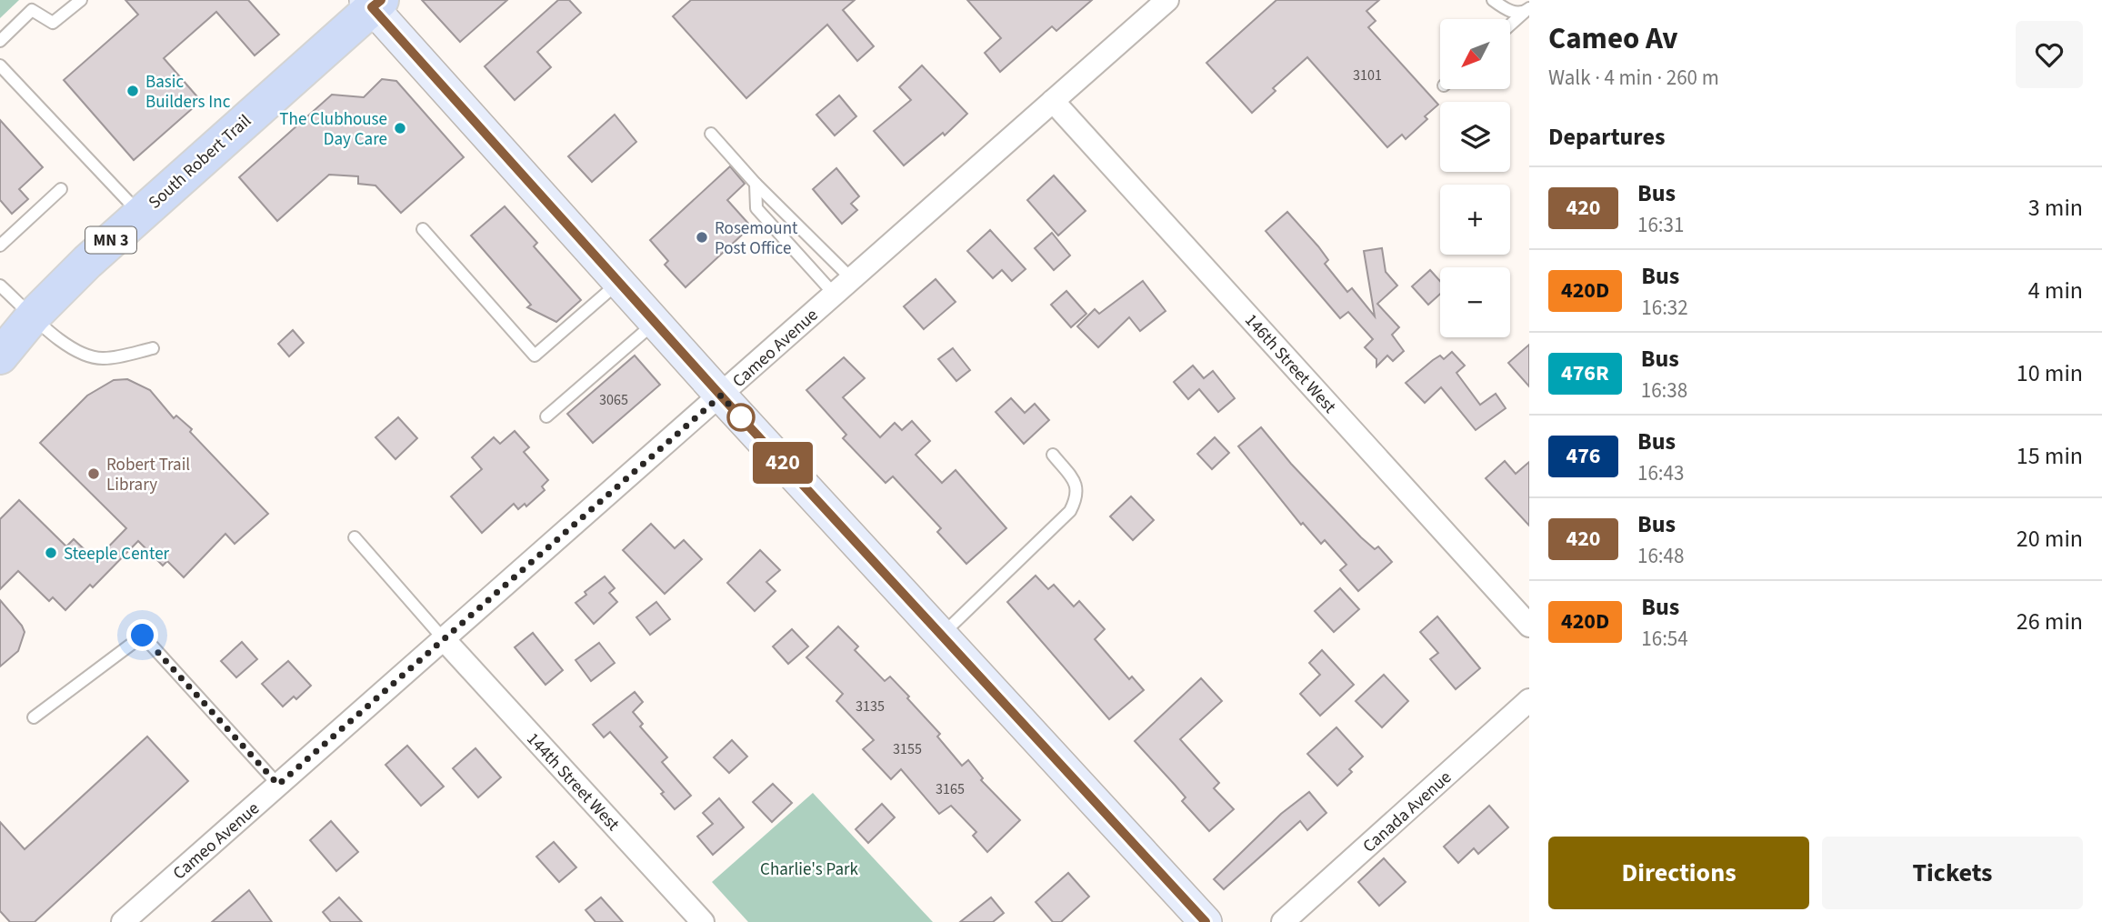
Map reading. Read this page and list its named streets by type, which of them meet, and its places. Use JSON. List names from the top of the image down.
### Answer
{
  "streets": {
    "main road": ["South Robert Trail", "MN 3"],
    "street": [
      "Cameo Avenue",
      "146th Street West",
      "144th Street West",
      "Canada Avenue"
    ]
  },
  "crossings": [
    ["Cameo Avenue", "146th Street West"],
    ["Cameo Avenue", "144th Street West"]
  ],
  "parks": ["Charlie's Park"],
  "places": [
    "Basic Builders Inc",
    "The Clubhouse Day Care",
    "Rosemount Post Office",
    "Robert Trail Library",
    "Steeple Center"
  ],
  "lines": ["bus line 420"],
  "house_numbers": [
    "3101",
    "3065",
    "3135",
    "3155",
    "3165"
  ],
  "north": "bottom left",
  "page": {
    "on_map": "420",
    "heading": [
      ["Cameo Av", "Walk · 4 min · 260 m"],
      "Departures"
    ],
    "map_buttons": ["+", "−"],
    "list": [
      {
        "mark": "420",
        "name": "Bus",
        "note": "16:31",
        "value": "3 min"
      },
      {
        "mark": "420D",
        "name": "Bus",
        "note": "16:32",
        "value": "4 min"
      },
      {
        "mark": "476R",
        "name": "Bus",
        "note": "16:38",
        "value": "10 min"
      },
      {
        "mark": "476",
        "name": "Bus",
        "note": "16:43",
        "value": "15 min"
      },
      {
        "mark": "420",
        "name": "Bus",
        "note": "16:48",
        "value": "20 min"
      },
      {
        "mark": "420D",
        "name": "Bus",
        "note": "16:54",
        "value": "26 min"
      }
    ],
    "buttons": ["Directions", "Tickets"]
  }
}
